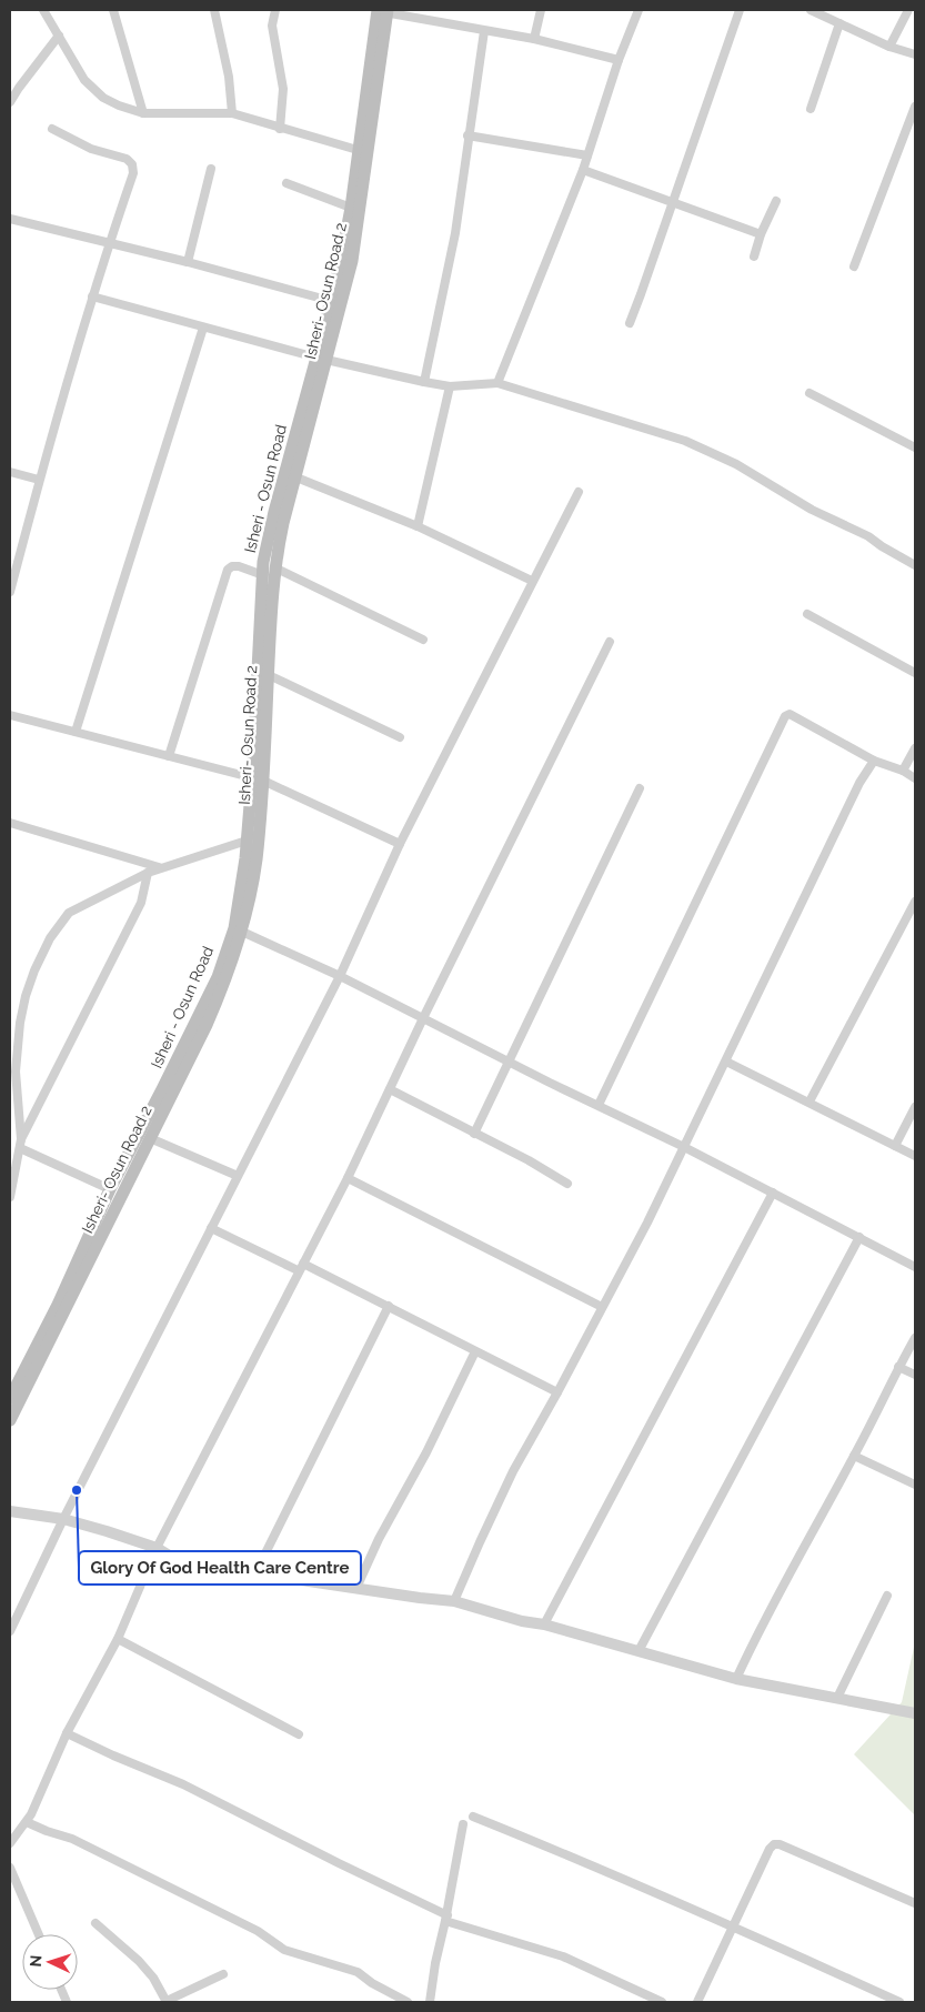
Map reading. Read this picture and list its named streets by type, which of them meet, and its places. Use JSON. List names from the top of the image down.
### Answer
{
  "streets": {
    "main road": ["Isheri- Osun Road 2", "Isheri - Osun Road"]
  },
  "crossings": [
    ["Isheri- Osun Road 2", "Isheri - Osun Road"]
  ],
  "places": ["Glory Of God Health Care Centre"],
  "north": "left"
}
